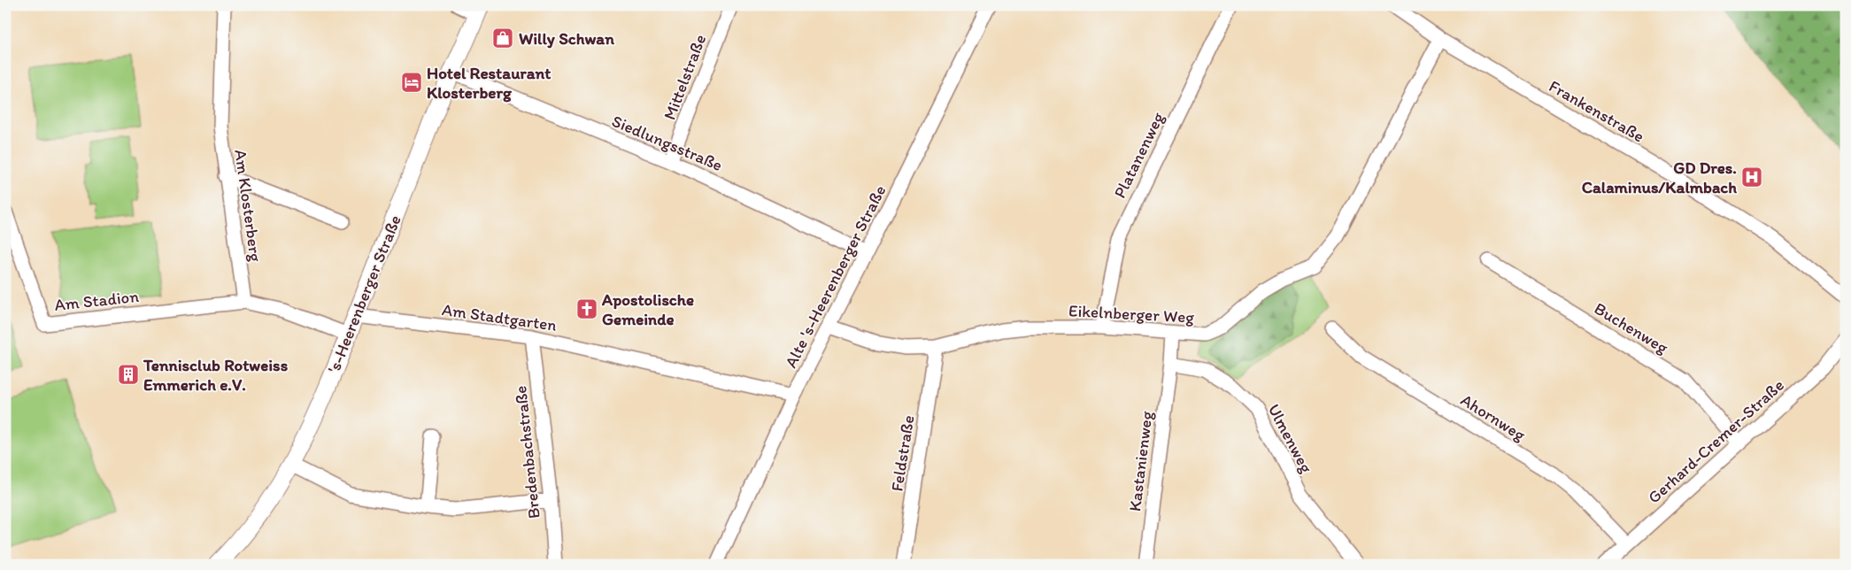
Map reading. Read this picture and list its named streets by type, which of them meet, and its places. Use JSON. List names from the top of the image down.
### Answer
{
  "streets": {
    "street": [
      "Mittelstraße",
      "Frankenstraße",
      "Siedlungsstraße",
      "Platanenweg",
      "Am Klosterberg",
      "Alte 's-Heerenberger Straße",
      "'s-Heerenberger Straße",
      "Am Stadion",
      "Eikelnberger Weg",
      "Am Stadtgarten",
      "Buchenweg",
      "Ahornweg",
      "Ulmenweg",
      "Gerhard-Cremer-Straße",
      "Bredenbachstraße",
      "Feldstraße",
      "Kastanienweg"
    ]
  },
  "crossings": [
    ["Mittelstraße", "Siedlungsstraße"],
    ["Frankenstraße", "Eikelnberger Weg"],
    ["Siedlungsstraße", "Alte 's-Heerenberger Straße"],
    ["Siedlungsstraße", "'s-Heerenberger Straße"],
    ["Platanenweg", "Eikelnberger Weg"],
    ["Am Klosterberg", "Am Stadion"],
    ["Alte 's-Heerenberger Straße", "Eikelnberger Weg"],
    ["Alte 's-Heerenberger Straße", "Am Stadtgarten"],
    ["'s-Heerenberger Straße", "Am Stadtgarten"],
    ["Eikelnberger Weg", "Feldstraße"],
    ["Am Stadtgarten", "Bredenbachstraße"],
    ["Buchenweg", "Gerhard-Cremer-Straße"],
    ["Ahornweg", "Gerhard-Cremer-Straße"],
    ["Ulmenweg", "Kastanienweg"]
  ],
  "places": {
    "shop": ["Willy Schwan"],
    "hotel": ["Hotel Restaurant Klosterberg"],
    "hospital": ["GD Dres. Calaminus/Kalmbach"],
    "church": ["Apostolische Gemeinde"],
    "building": ["Tennisclub Rotweiss Emmerich e.V."]
  }
}
